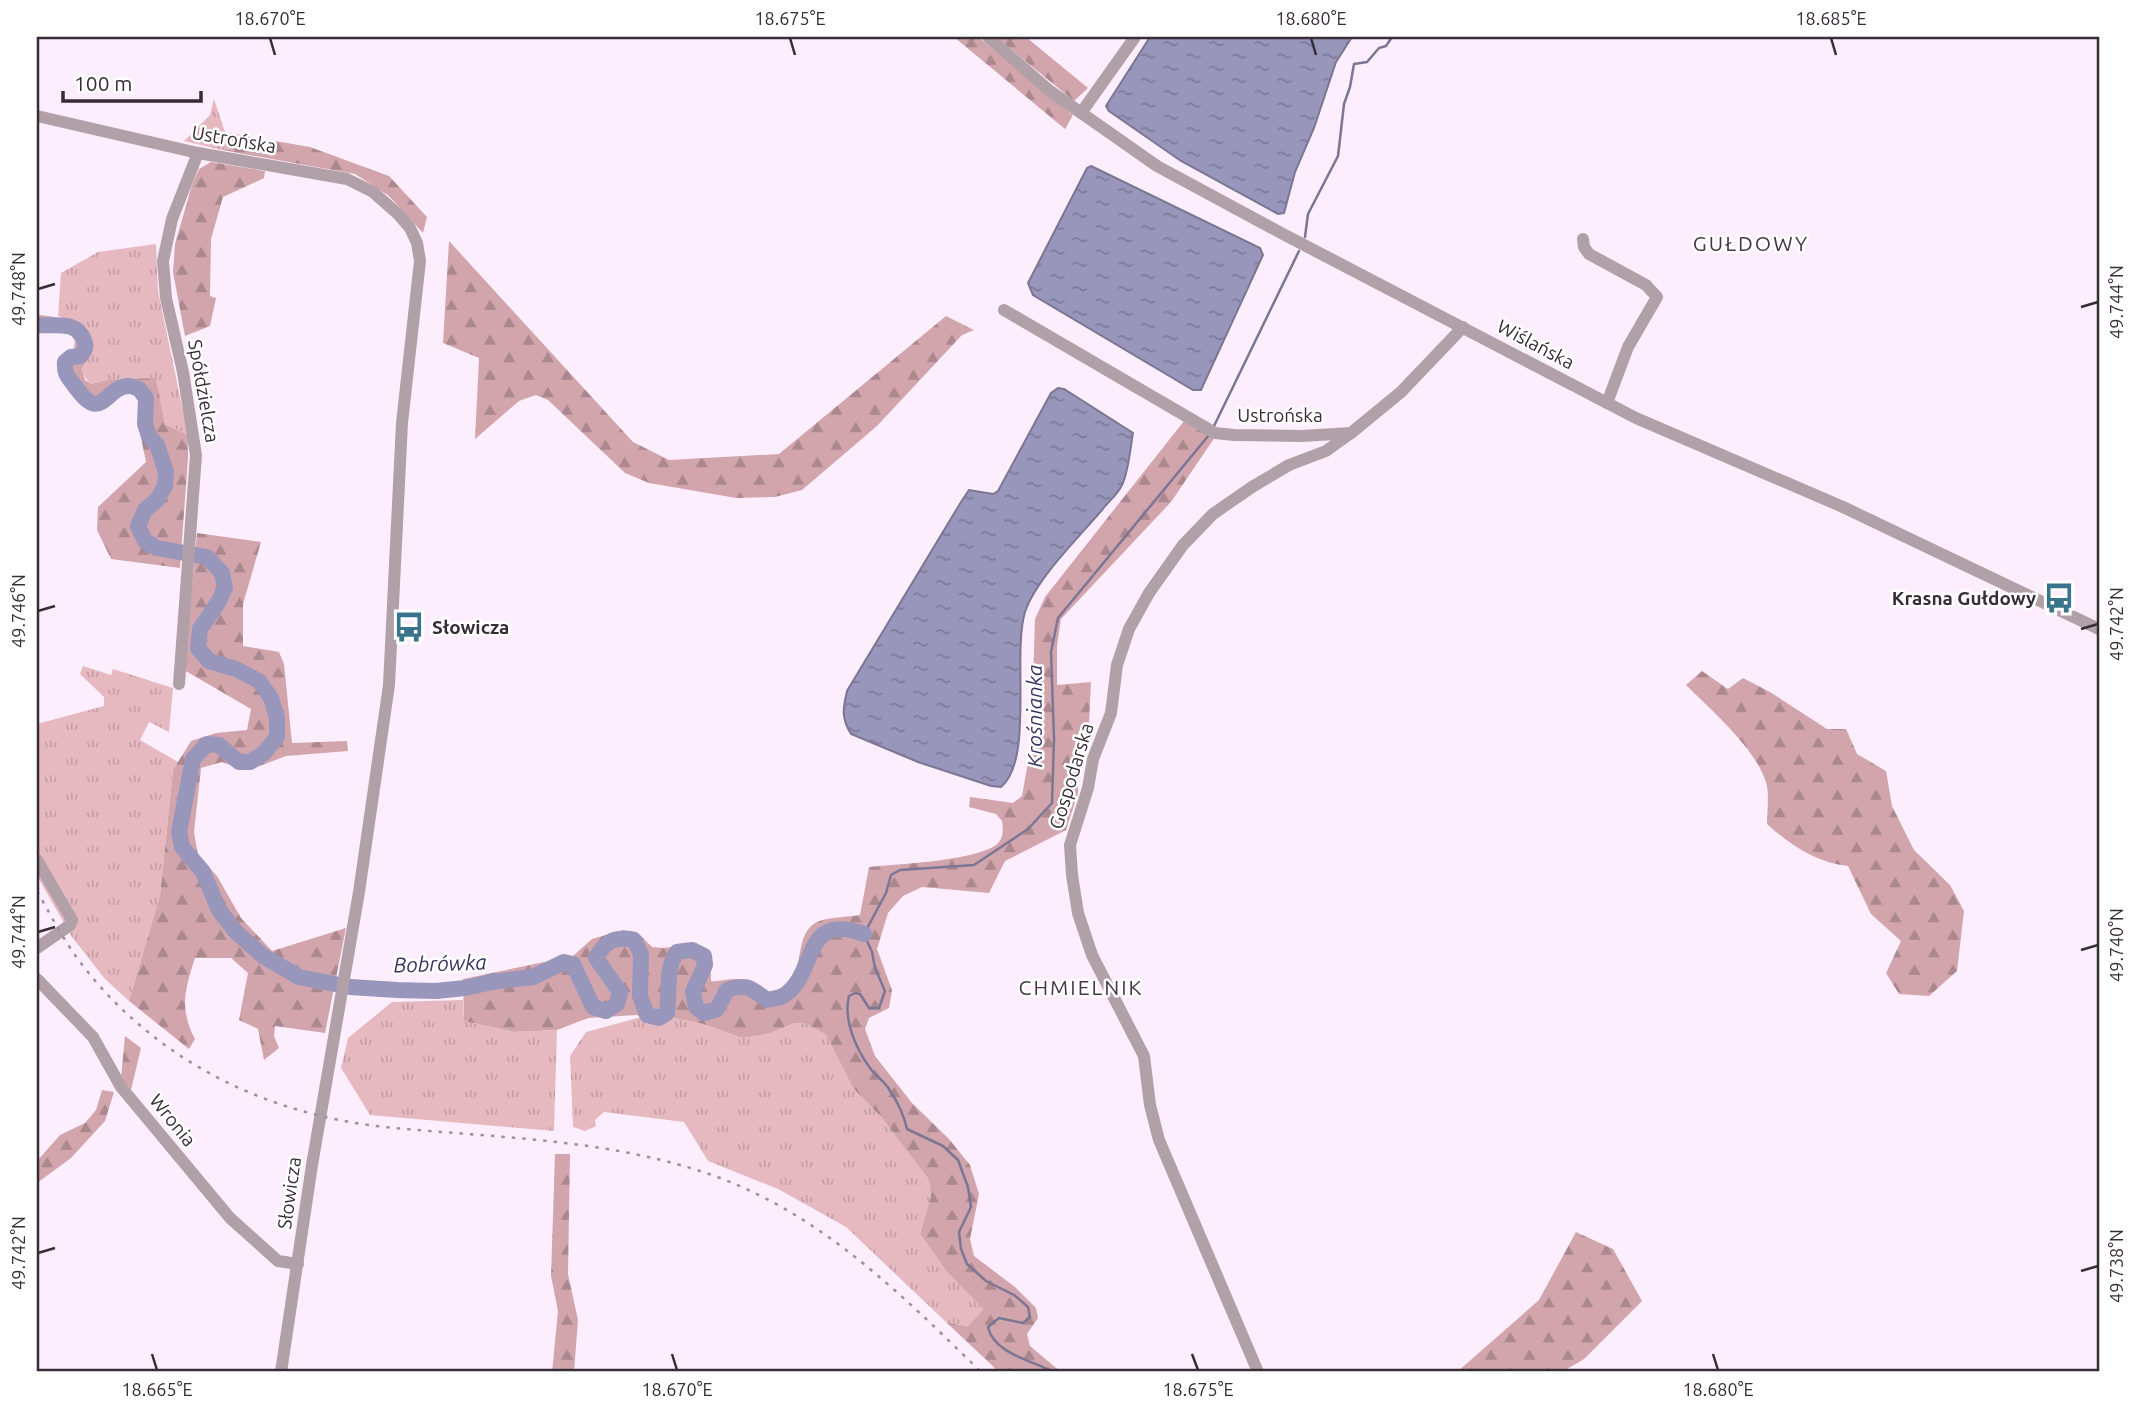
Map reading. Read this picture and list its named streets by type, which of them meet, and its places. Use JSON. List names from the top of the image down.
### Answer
{
  "streets": {
    "street": [
      "Ustrońska",
      "Wiślańska",
      "Spółdzielcza",
      "Gospodarska",
      "Wronia",
      "Słowicza"
    ]
  },
  "crossings": [
    ["Ustrońska", "Wiślańska"],
    ["Ustrońska", "Spółdzielcza"],
    ["Ustrońska", "Gospodarska"],
    ["Ustrońska", "Słowicza"],
    ["Wronia", "Słowicza"]
  ],
  "districts": ["GUŁDOWY", "CHMIELNIK"],
  "water": ["Krośnianka", "Bobrówka"],
  "places": {
    "bus stop": ["Krasna Gułdowy", "Słowicza"]
  },
  "scale_bar": "100 m",
  "coordinates": [
    "18.670°E",
    "18.675°E",
    "18.680°E",
    "18.685°E",
    "49.748°N",
    "49.744°N",
    "49.746°N",
    "49.742°N",
    "49.740°N",
    "49.738°N",
    "18.665°E"
  ]
}
